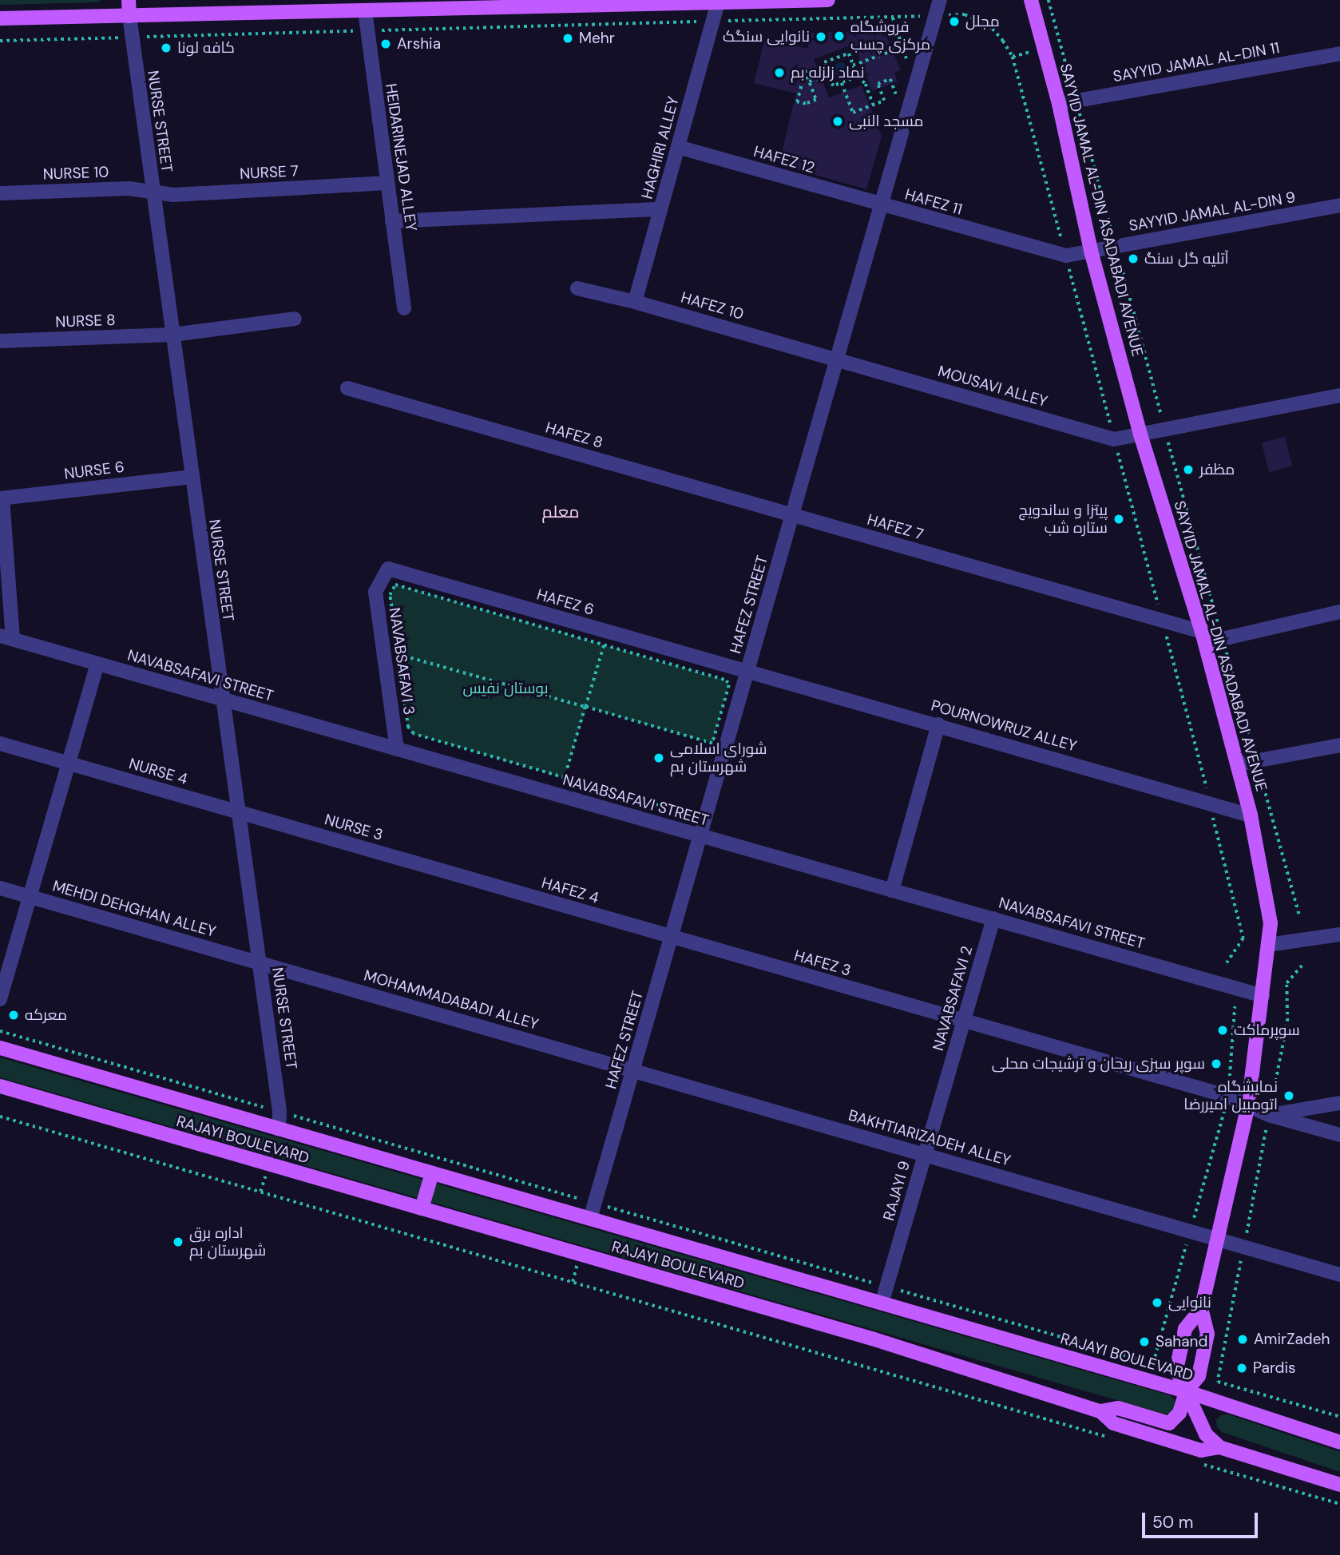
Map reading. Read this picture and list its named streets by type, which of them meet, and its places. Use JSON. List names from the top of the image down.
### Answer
{
  "streets": {
    "main road": ["SAYYID JAMAL AL-DIN ASADABADI AVENUE", "RAJAYI BOULEVARD"],
    "street": [
      "SAYYID JAMAL AL-DIN 11",
      "NURSE STREET",
      "HAGHIRI ALLEY",
      "HEIDARINEJAD ALLEY",
      "HAFEZ 12",
      "NURSE 7",
      "NURSE 10",
      "HAFEZ 11",
      "SAYYID JAMAL AL-DIN 9",
      "HAFEZ 10",
      "NURSE 8",
      "MOUSAVI ALLEY",
      "HAFEZ 8",
      "NURSE 6",
      "HAFEZ 7",
      "HAFEZ 6",
      "HAFEZ STREET",
      "NAVABSAFAVI 3",
      "NAVABSAFAVI STREET",
      "POURNOWRUZ ALLEY",
      "NURSE 4",
      "NURSE 3",
      "HAFEZ 4",
      "MEHDI DEHGHAN ALLEY",
      "HAFEZ 3",
      "NAVABSAFAVI 2",
      "MOHAMMADABADI ALLEY",
      "BAKHTIARIZADEH ALLEY",
      "RAJAYI 9"
    ]
  },
  "crossings": [
    ["SAYYID JAMAL AL-DIN 11", "SAYYID JAMAL AL-DIN ASADABADI AVENUE"],
    ["NURSE STREET", "NURSE 7"],
    ["NURSE STREET", "NURSE 10"],
    ["NURSE STREET", "NURSE 8"],
    ["NURSE STREET", "NURSE 6"],
    ["NURSE STREET", "NAVABSAFAVI STREET"],
    ["NURSE STREET", "NURSE 4"],
    ["NURSE STREET", "NURSE 3"],
    ["NURSE STREET", "MEHDI DEHGHAN ALLEY"],
    ["NURSE STREET", "MOHAMMADABADI ALLEY"],
    ["NURSE STREET", "RAJAYI BOULEVARD"],
    ["HAGHIRI ALLEY", "HAFEZ 12"],
    ["HAGHIRI ALLEY", "HAFEZ 10"],
    ["HEIDARINEJAD ALLEY", "NURSE 7"],
    ["HAFEZ 12", "HAFEZ 11"],
    ["HAFEZ 12", "HAFEZ STREET"],
    ["NURSE 7", "NURSE 10"],
    ["HAFEZ 11", "SAYYID JAMAL AL-DIN 9"],
    ["HAFEZ 11", "HAFEZ STREET"],
    ["SAYYID JAMAL AL-DIN ASADABADI AVENUE", "SAYYID JAMAL AL-DIN 9"],
    ["SAYYID JAMAL AL-DIN ASADABADI AVENUE", "MOUSAVI ALLEY"],
    ["SAYYID JAMAL AL-DIN ASADABADI AVENUE", "HAFEZ 7"],
    ["SAYYID JAMAL AL-DIN ASADABADI AVENUE", "NAVABSAFAVI STREET"],
    ["SAYYID JAMAL AL-DIN ASADABADI AVENUE", "POURNOWRUZ ALLEY"],
    ["SAYYID JAMAL AL-DIN ASADABADI AVENUE", "HAFEZ 3"],
    ["SAYYID JAMAL AL-DIN ASADABADI AVENUE", "BAKHTIARIZADEH ALLEY"],
    ["SAYYID JAMAL AL-DIN ASADABADI AVENUE", "RAJAYI BOULEVARD"],
    ["HAFEZ 10", "MOUSAVI ALLEY"],
    ["HAFEZ 10", "HAFEZ STREET"],
    ["MOUSAVI ALLEY", "HAFEZ STREET"],
    ["HAFEZ 8", "HAFEZ 7"],
    ["HAFEZ 8", "HAFEZ STREET"],
    ["HAFEZ 7", "HAFEZ STREET"],
    ["HAFEZ 6", "HAFEZ STREET"],
    ["HAFEZ 6", "NAVABSAFAVI 3"],
    ["HAFEZ 6", "POURNOWRUZ ALLEY"],
    ["HAFEZ STREET", "NAVABSAFAVI STREET"],
    ["HAFEZ STREET", "POURNOWRUZ ALLEY"],
    ["HAFEZ STREET", "HAFEZ 4"],
    ["HAFEZ STREET", "HAFEZ 3"],
    ["HAFEZ STREET", "MOHAMMADABADI ALLEY"],
    ["HAFEZ STREET", "BAKHTIARIZADEH ALLEY"],
    ["HAFEZ STREET", "RAJAYI BOULEVARD"],
    ["NAVABSAFAVI 3", "NAVABSAFAVI STREET"],
    ["NAVABSAFAVI STREET", "NAVABSAFAVI 2"],
    ["NURSE 4", "NURSE 3"],
    ["NURSE 3", "HAFEZ 4"],
    ["HAFEZ 4", "HAFEZ 3"],
    ["MEHDI DEHGHAN ALLEY", "MOHAMMADABADI ALLEY"],
    ["HAFEZ 3", "NAVABSAFAVI 2"],
    ["NAVABSAFAVI 2", "RAJAYI 9"],
    ["MOHAMMADABADI ALLEY", "BAKHTIARIZADEH ALLEY"],
    ["BAKHTIARIZADEH ALLEY", "RAJAYI 9"],
    ["RAJAYI BOULEVARD", "RAJAYI 9"]
  ],
  "districts": ["معلم"],
  "parks": ["بوستان نفیس"],
  "places": [
    "مجلل",
    "فروشگاه مرکزی چسب",
    "نانوایی سنگک",
    "Mehr",
    "Arshia",
    "کافه لونا",
    "نماد زلزله بم",
    "مسجد النبی",
    "آتلیه گل سنگ",
    "مظفر",
    "پیتزا و ساندویچ ستاره شب",
    "شورای اسلامی شهرستان بم",
    "معرکه",
    "سوپرماکت",
    "سوپر سبزی ریحان و ترشیجات محلی",
    "نمایشگاه اتومبیل امیررضا",
    "اداره برق شهرستان بم",
    "نانوایی",
    "AmirZadeh",
    "Sahand",
    "Pardis"
  ],
  "scale_bar": "50 m"
}
